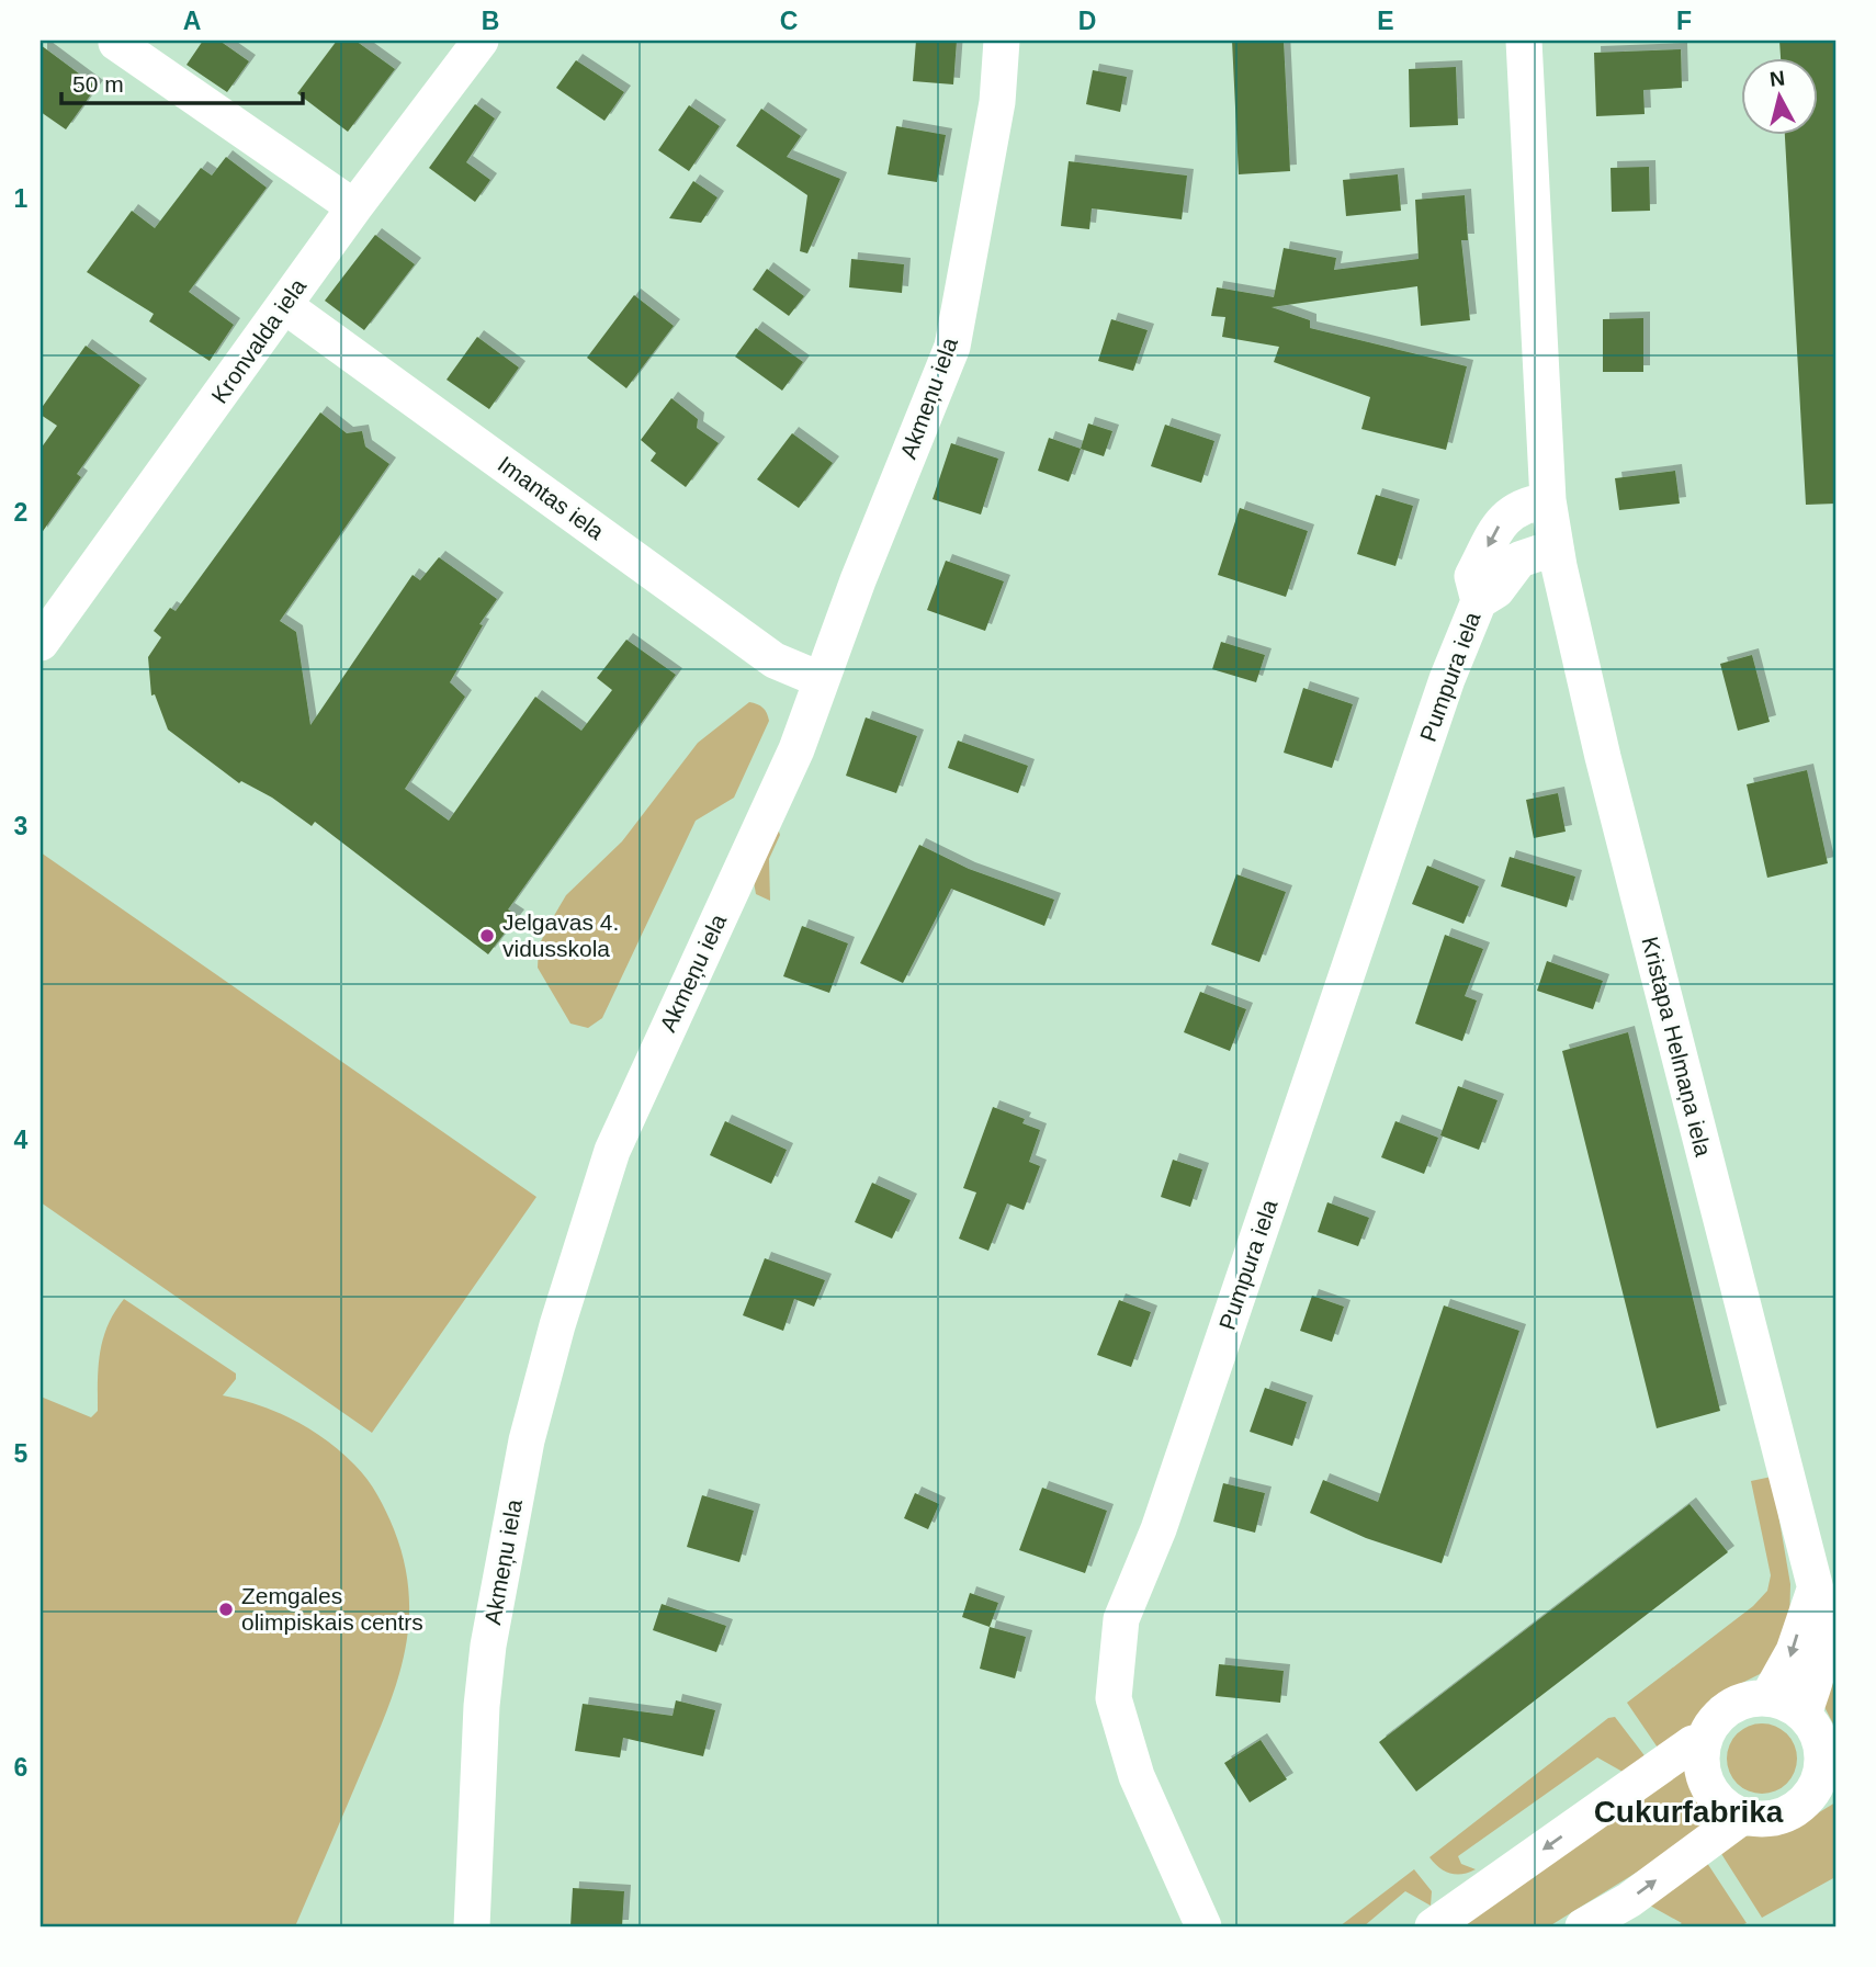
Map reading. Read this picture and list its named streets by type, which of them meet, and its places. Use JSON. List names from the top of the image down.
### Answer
{
  "streets": {
    "street": [
      "Kronvalda iela",
      "Akmeņu iela",
      "Imantas iela",
      "Pumpura iela",
      "Kristapa Helmaņa iela"
    ]
  },
  "crossings": [
    ["Kronvalda iela", "Imantas iela"],
    ["Akmeņu iela", "Imantas iela"],
    ["Pumpura iela", "Kristapa Helmaņa iela"]
  ],
  "districts": ["Cukurfabrika"],
  "places": ["Jelgavas 4. vidusskola", "Zemgales olimpiskais centrs"],
  "scale_bar": "50 m",
  "north": "top",
  "grid": {
    "columns": [
      "A",
      "B",
      "C",
      "D",
      "E",
      "F"
    ],
    "rows": [
      "1",
      "2",
      "3",
      "4",
      "5",
      "6"
    ]
  }
}
